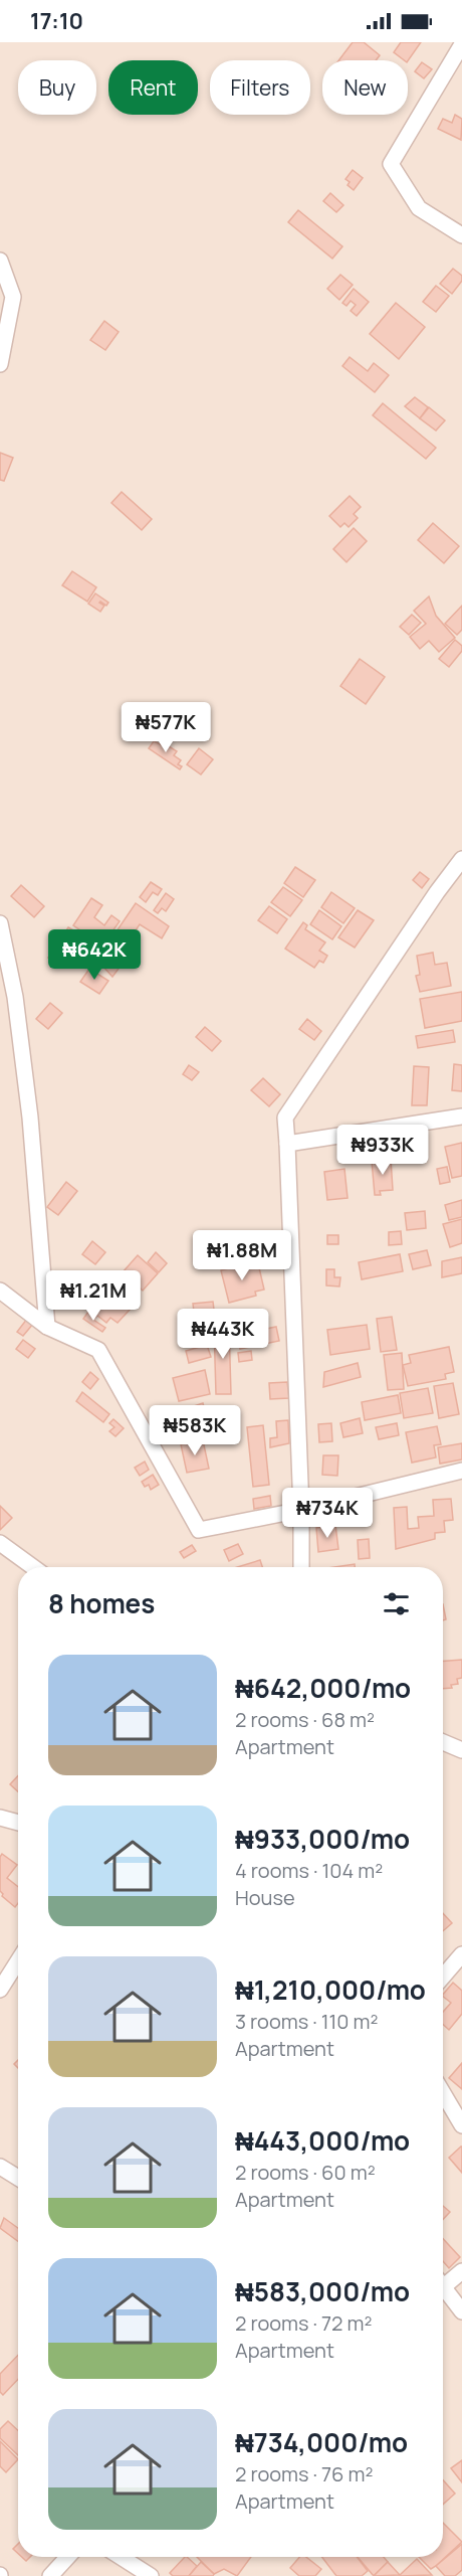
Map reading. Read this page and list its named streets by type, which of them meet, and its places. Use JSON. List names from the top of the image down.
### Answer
{
  "page": {
    "status": "17:10",
    "chip": [
      "Buy",
      "Rent",
      "Filters",
      "New"
    ],
    "price": [
      "₦577K",
      "₦642K",
      "₦933K",
      "₦1.88M",
      "₦1.21M",
      "₦443K",
      "₦583K",
      "₦734K"
    ],
    "heading": "8 homes",
    "list": [
      {
        "name": "₦642,000/mo",
        "note": "2 rooms · 68 m² · Apartment"
      },
      {
        "name": "₦933,000/mo",
        "note": "4 rooms · 104 m² · House"
      },
      {
        "name": "₦1,210,000/mo",
        "note": "3 rooms · 110 m² · Apartment"
      },
      {
        "name": "₦443,000/mo",
        "note": "2 rooms · 60 m² · Apartment"
      },
      {
        "name": "₦583,000/mo",
        "note": "2 rooms · 72 m² · Apartment"
      },
      {
        "name": "₦734,000/mo",
        "note": "2 rooms · 76 m² · Apartment"
      }
    ]
  }
}
